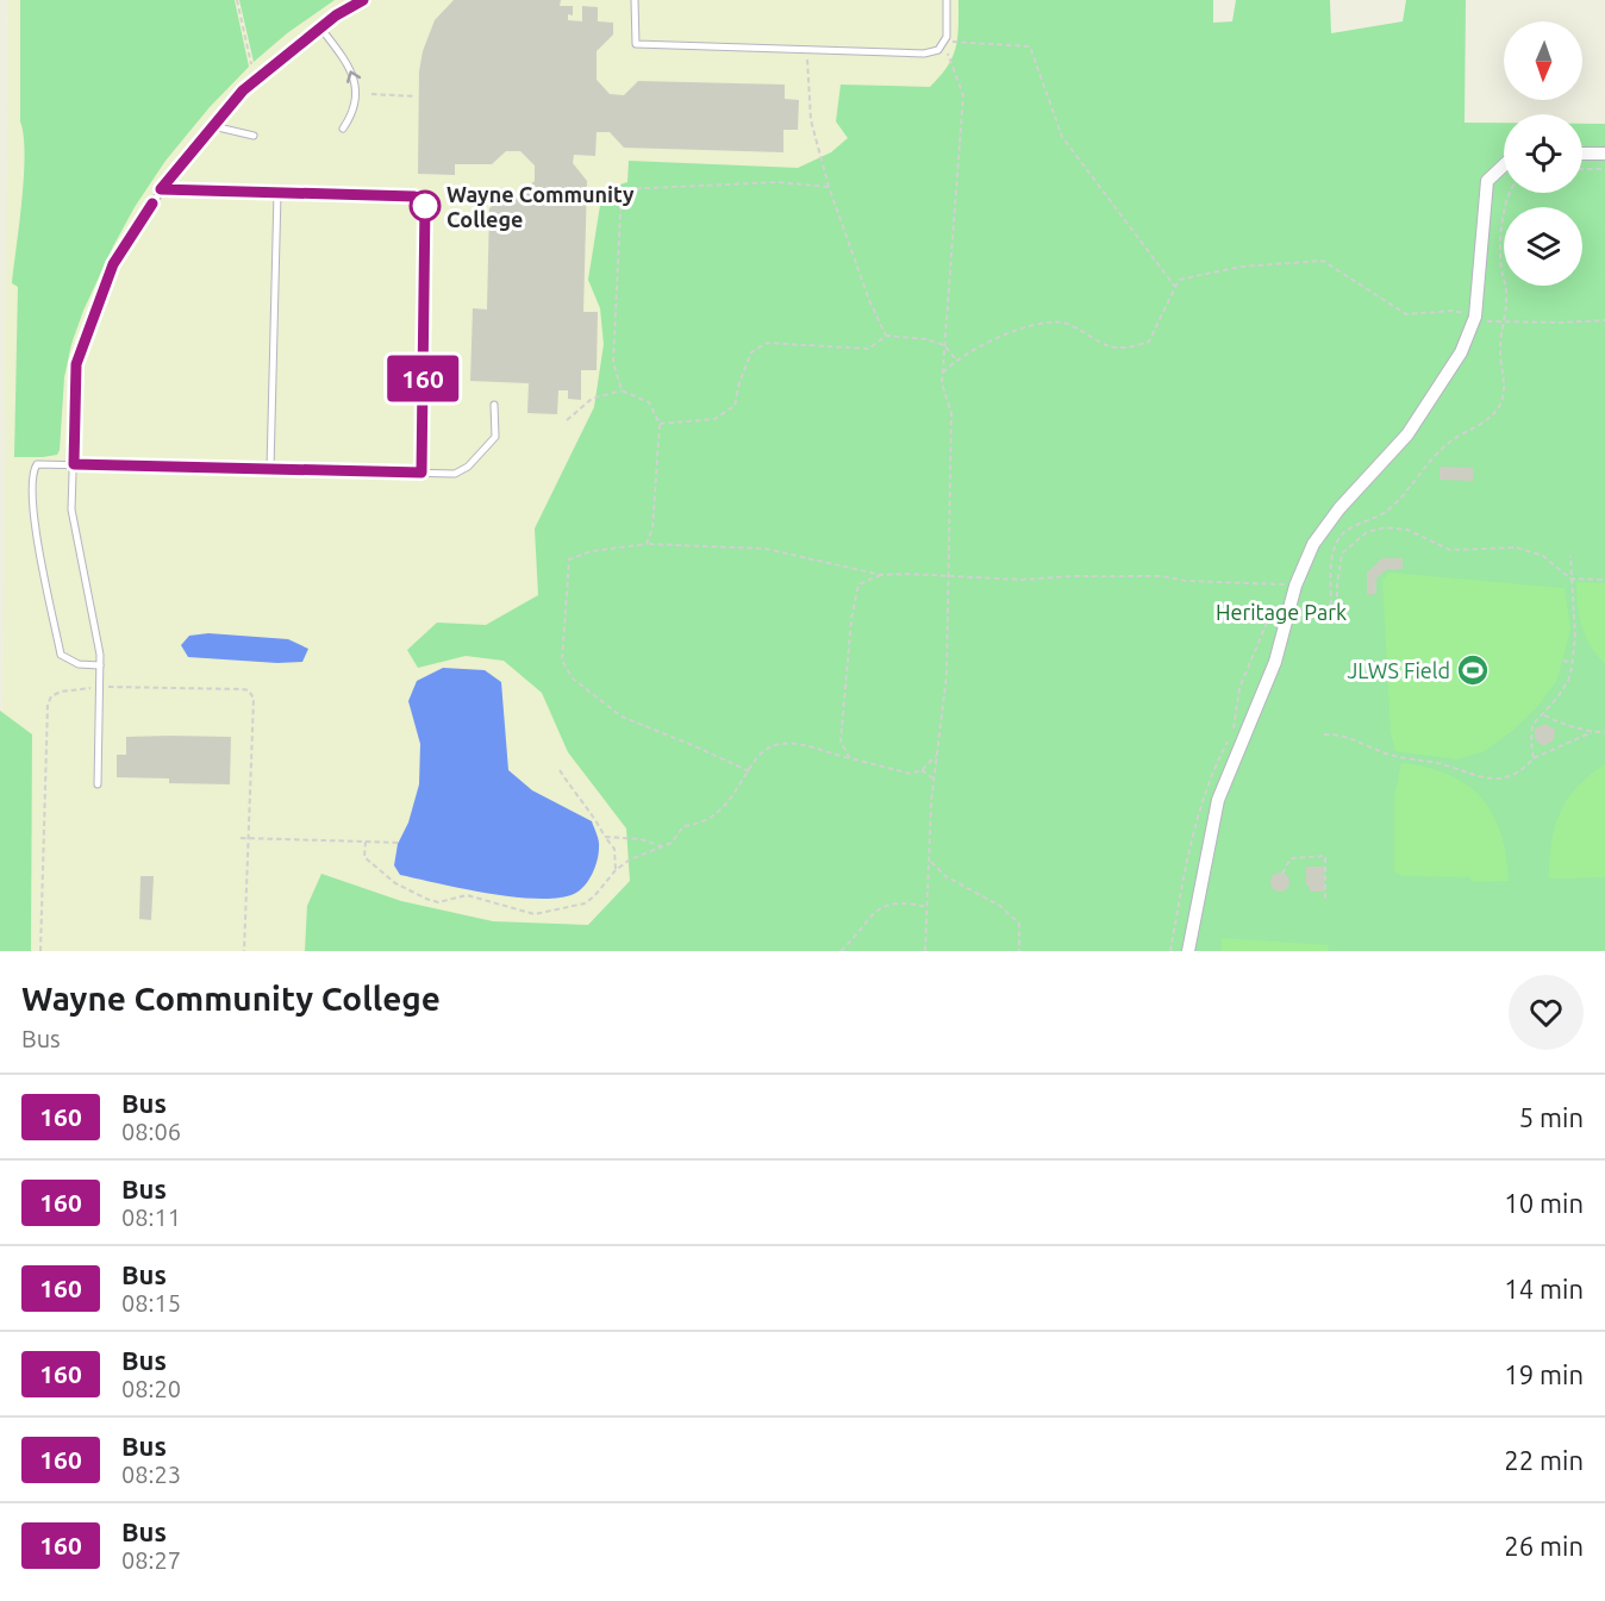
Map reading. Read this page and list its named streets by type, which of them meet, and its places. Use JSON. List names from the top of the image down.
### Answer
{
  "parks": ["Heritage Park"],
  "places": {
    "other": ["Wayne Community College"],
    "sports": ["JLWS Field"]
  },
  "lines": ["bus line 160"],
  "north": "bottom",
  "page": {
    "on_map": "160",
    "heading": ["Wayne Community College", "Bus"],
    "list": [
      {
        "mark": "160",
        "name": "Bus",
        "note": "08:06",
        "value": "5 min"
      },
      {
        "mark": "160",
        "name": "Bus",
        "note": "08:11",
        "value": "10 min"
      },
      {
        "mark": "160",
        "name": "Bus",
        "note": "08:15",
        "value": "14 min"
      },
      {
        "mark": "160",
        "name": "Bus",
        "note": "08:20",
        "value": "19 min"
      },
      {
        "mark": "160",
        "name": "Bus",
        "note": "08:23",
        "value": "22 min"
      },
      {
        "mark": "160",
        "name": "Bus",
        "note": "08:27",
        "value": "26 min"
      }
    ]
  }
}
